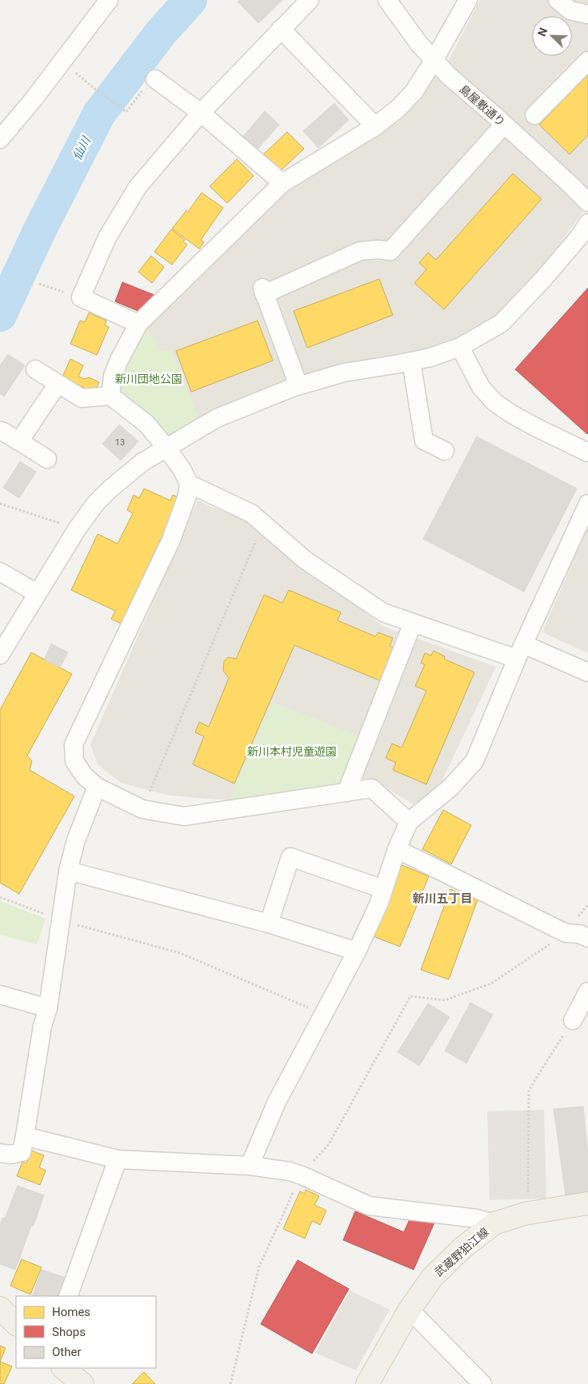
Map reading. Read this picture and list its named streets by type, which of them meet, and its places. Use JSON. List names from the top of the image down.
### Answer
{
  "streets": {
    "main road": ["武蔵野狛江線"],
    "street": ["島屋敷通り"]
  },
  "districts": ["新川五丁目"],
  "water": ["仙川"],
  "parks": ["新川団地公園", "新川本村児童遊園"],
  "house_numbers": ["13"],
  "legend": ["Homes", "Shops", "Other"],
  "north": "top left"
}
